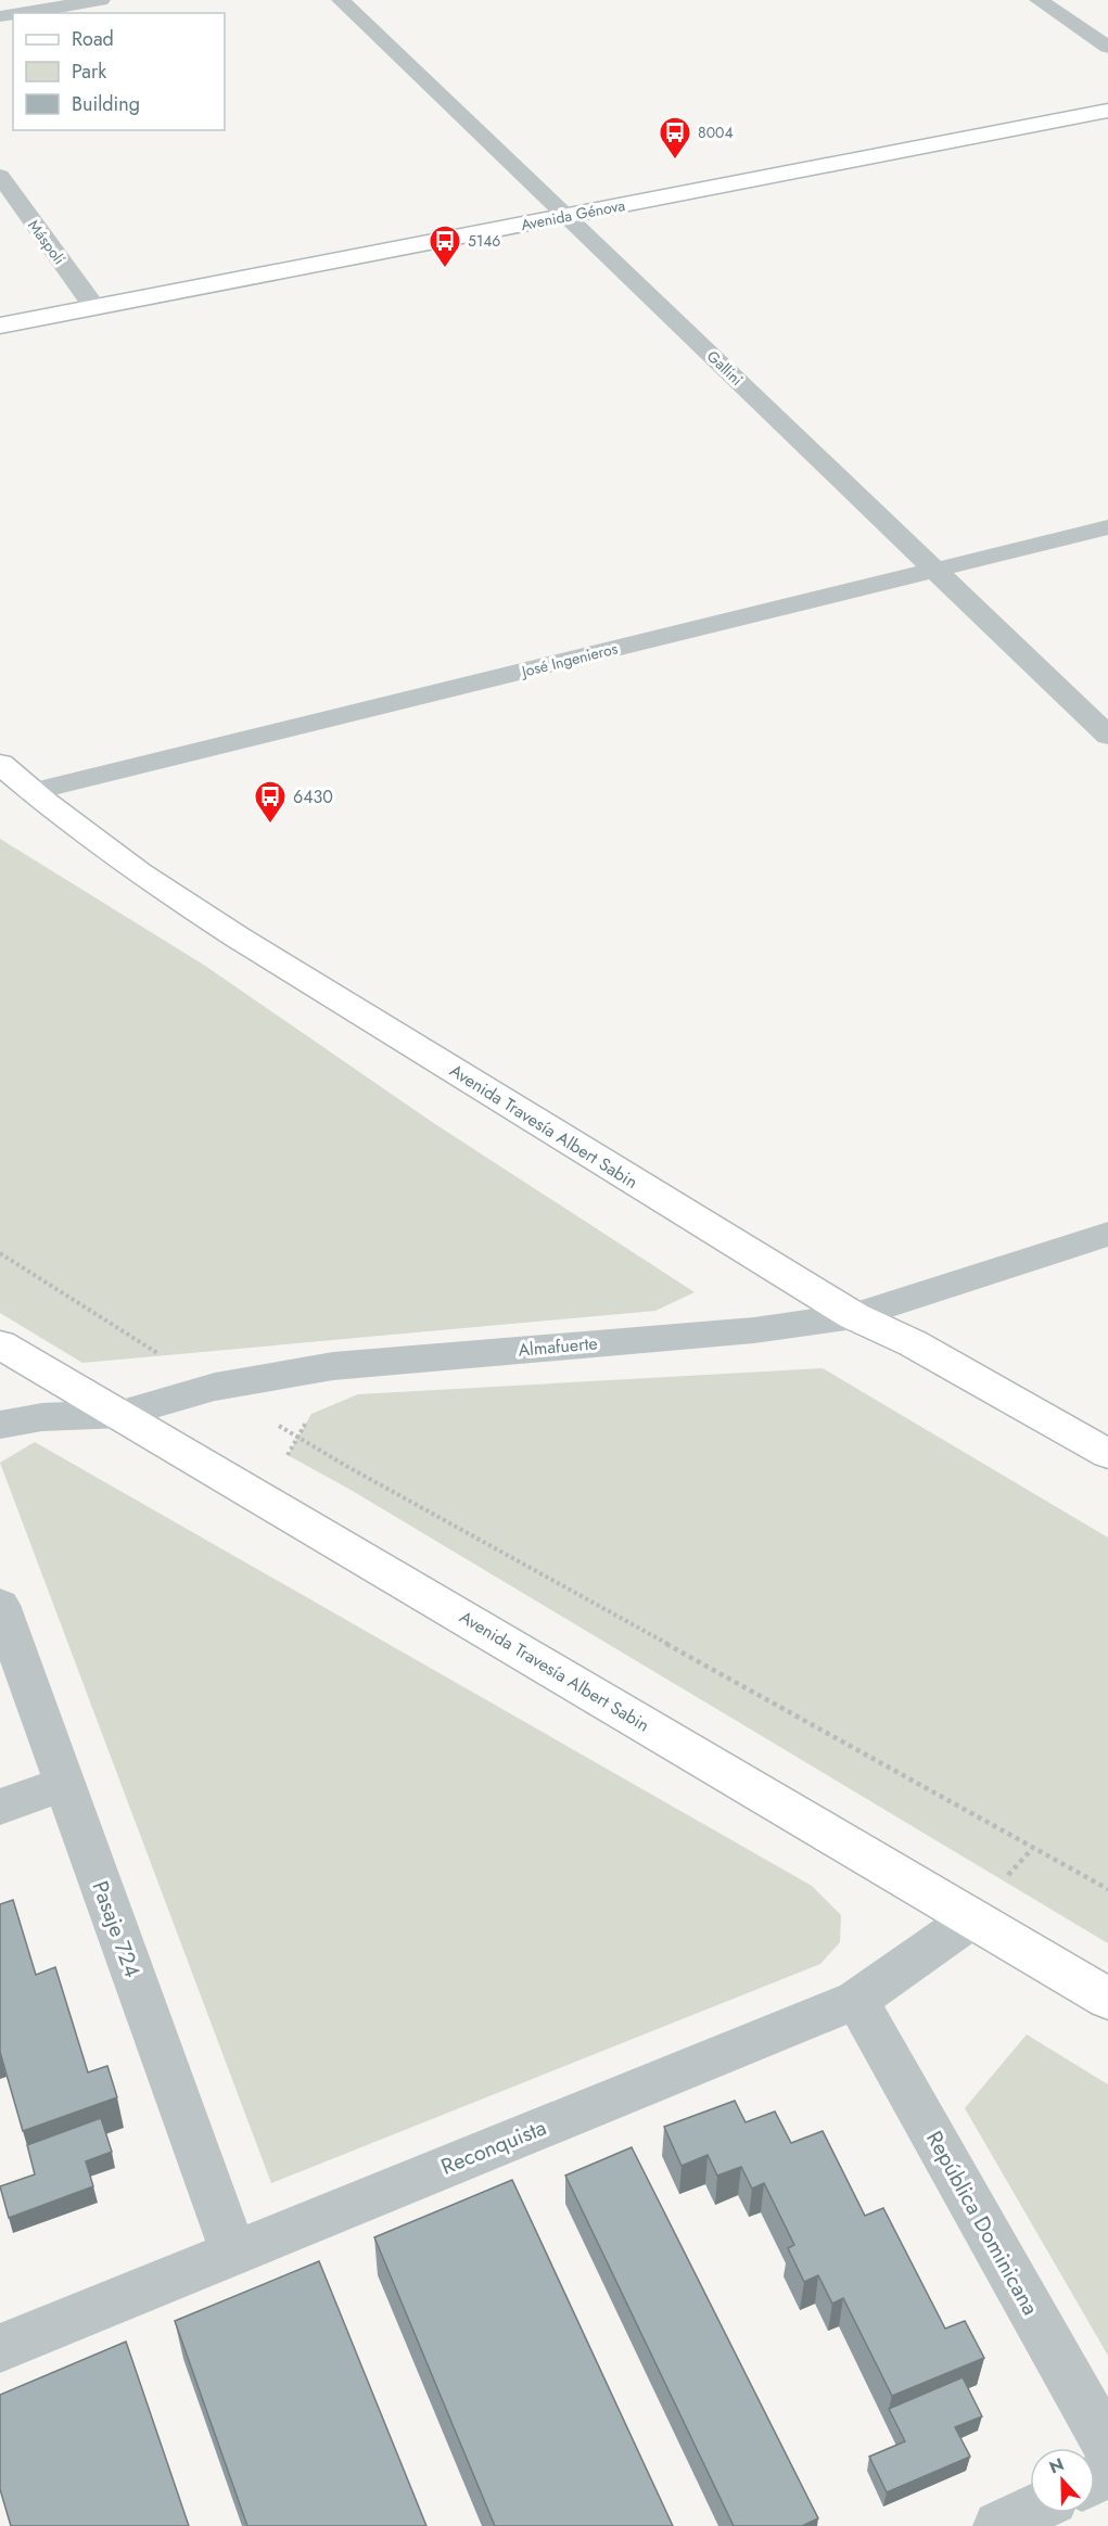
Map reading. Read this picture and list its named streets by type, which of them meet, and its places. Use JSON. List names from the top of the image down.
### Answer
{
  "streets": {
    "main road": ["Avenida Génova", "Avenida Travesía Albert Sabin"],
    "street": [
      "Máspoli",
      "Gallini",
      "José Ingenieros",
      "Almafuerte",
      "Pasaje 724",
      "Reconquista",
      "República Dominicana"
    ]
  },
  "crossings": [
    ["Avenida Génova", "Máspoli"],
    ["Avenida Génova", "Gallini"],
    ["Gallini", "José Ingenieros"],
    ["José Ingenieros", "Avenida Travesía Albert Sabin"],
    ["Avenida Travesía Albert Sabin", "Almafuerte"],
    ["Avenida Travesía Albert Sabin", "Reconquista"],
    ["Pasaje 724", "Reconquista"],
    ["Reconquista", "República Dominicana"]
  ],
  "places": {
    "bus stop": ["8004", "5146", "6430"]
  },
  "legend": ["Road", "Park", "Building"],
  "north": "top"
}
